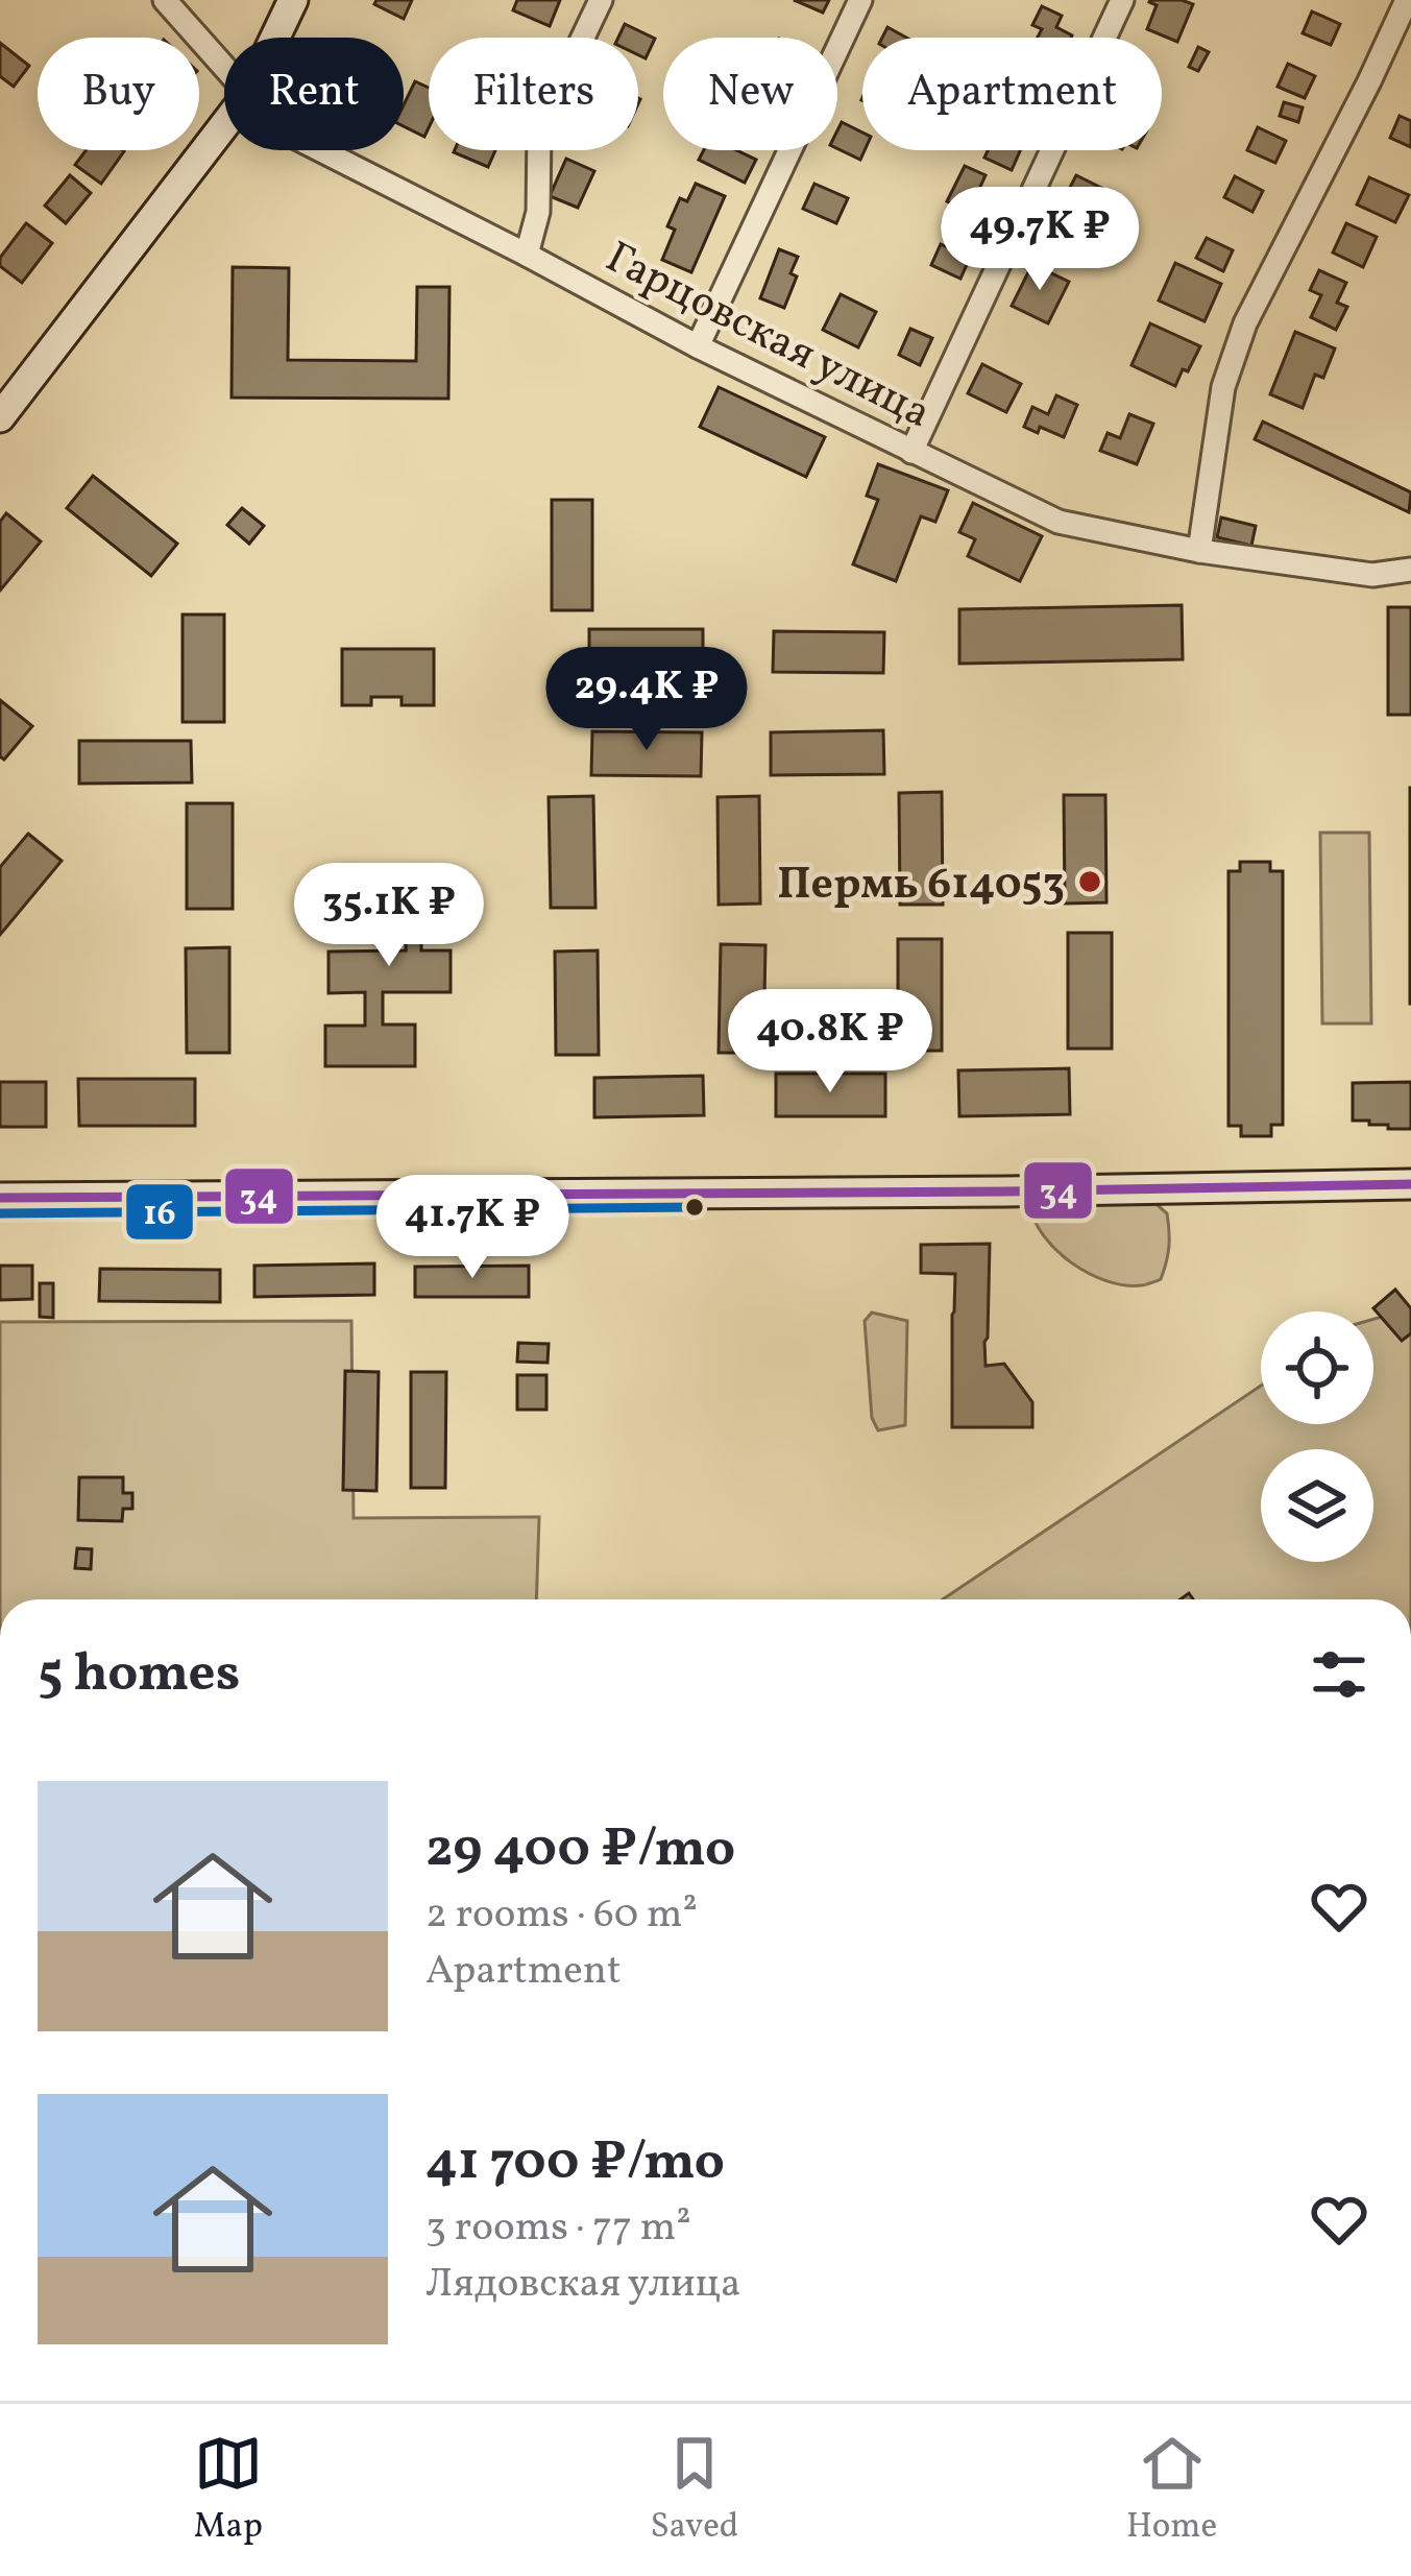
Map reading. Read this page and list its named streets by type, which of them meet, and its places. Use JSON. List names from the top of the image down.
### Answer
{
  "streets": {
    "street": ["Гарцовская улица"]
  },
  "places": ["Пермь 614053"],
  "lines": ["transit line 34", "transit line 16"],
  "page": {
    "chip": [
      "Buy",
      "Rent",
      "Filters",
      "New",
      "Apartment"
    ],
    "price": [
      "49.7K ₽",
      "29.4K ₽",
      "35.1K ₽",
      "40.8K ₽",
      "41.7K ₽"
    ],
    "heading": "5 homes",
    "list": [
      {
        "name": "29 400 ₽/mo",
        "note": "2 rooms · 60 m² · Apartment"
      },
      {
        "name": "41 700 ₽/mo",
        "note": "3 rooms · 77 m² · Лядовская улица"
      }
    ],
    "tabs": ["Map", "Saved", "Home"]
  }
}
